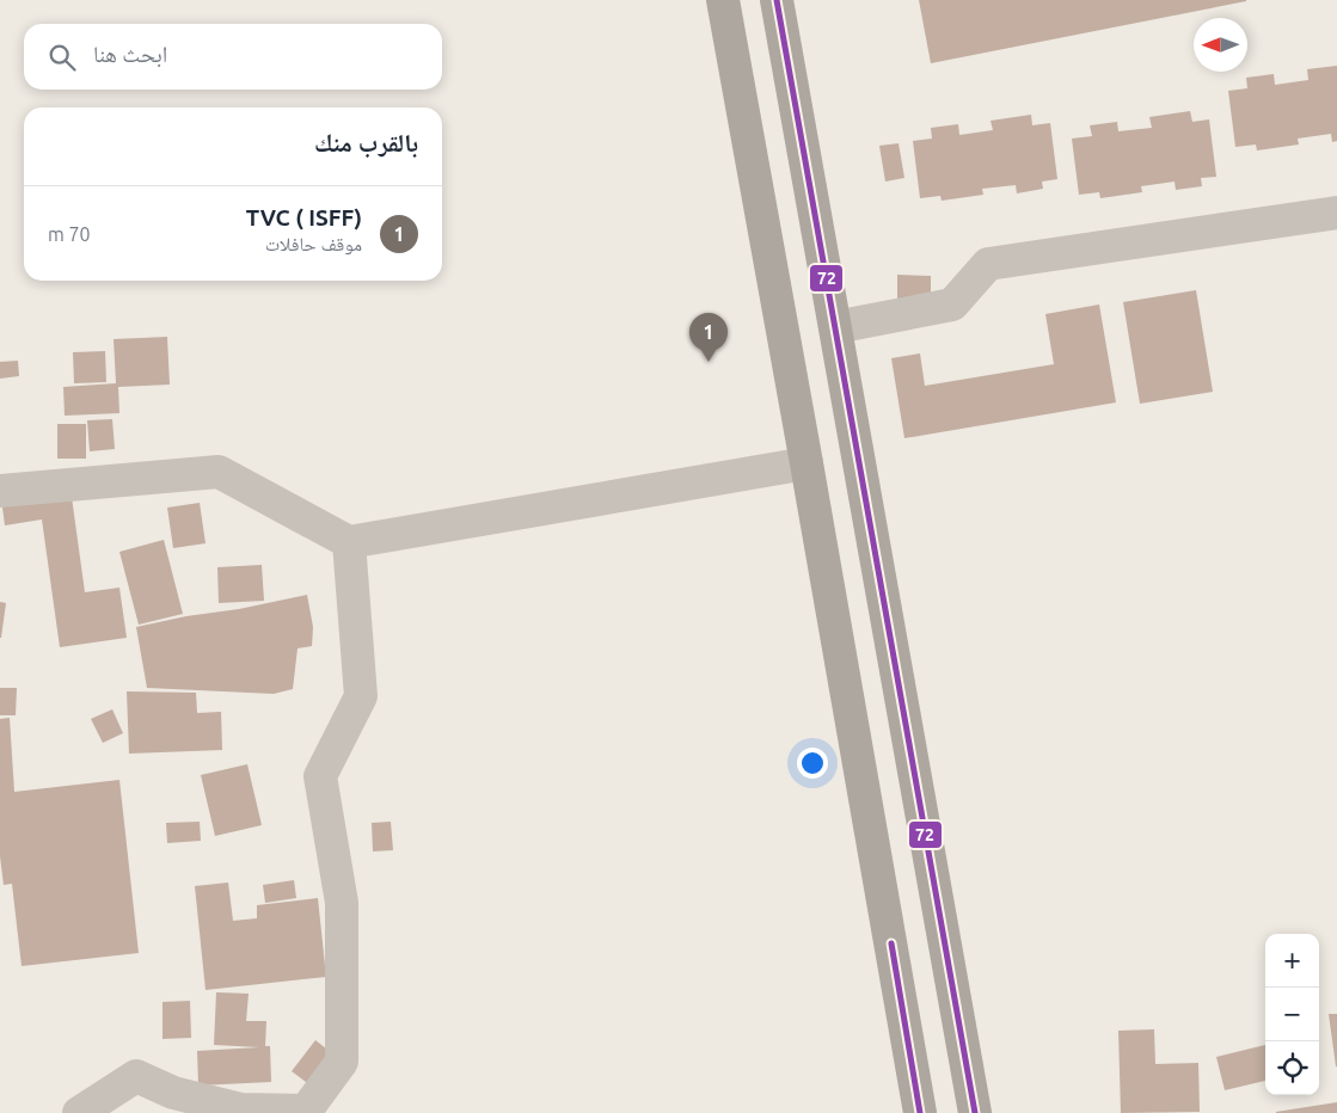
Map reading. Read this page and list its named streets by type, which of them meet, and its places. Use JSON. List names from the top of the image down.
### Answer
{
  "lines": ["transit line 72"],
  "north": "left",
  "page": {
    "search": "ابحث هنا",
    "heading": "بالقرب منك",
    "list": [
      {
        "mark": "1",
        "name": "TVC ( ISFF)",
        "note": "موقف حافلات",
        "value": "70 m"
      }
    ],
    "pins": "1",
    "map_buttons": ["+", "−"]
  }
}
